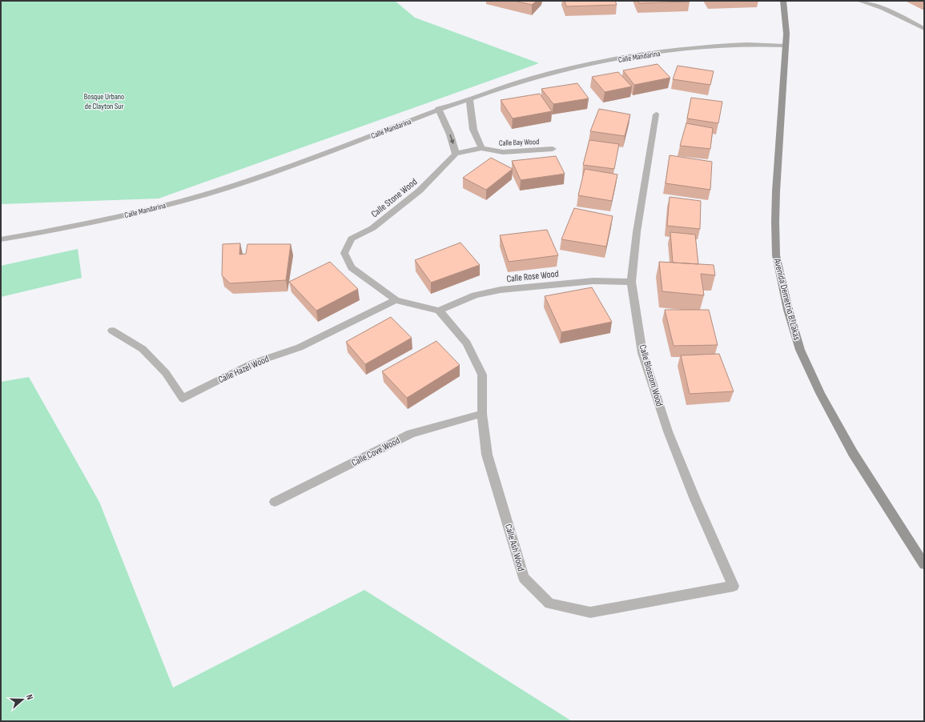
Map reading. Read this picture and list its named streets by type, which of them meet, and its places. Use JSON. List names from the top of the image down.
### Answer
{
  "streets": {
    "street": [
      "Calle Mandarina",
      "Calle Bay Wood",
      "Calle Stone Wood",
      "Calle Rose Wood",
      "Avenida Demetrio B. Lakas",
      "Calle Hazel Wood",
      "Calle Blossom Wood",
      "Calle Cove Wood",
      "Calle Ash Wood"
    ]
  },
  "crossings": [
    ["Calle Mandarina", "Avenida Demetrio B. Lakas"],
    ["Calle Stone Wood", "Calle Hazel Wood"],
    ["Calle Rose Wood", "Calle Blossom Wood"],
    ["Calle Rose Wood", "Calle Ash Wood"],
    ["Calle Blossom Wood", "Calle Ash Wood"],
    ["Calle Cove Wood", "Calle Ash Wood"]
  ],
  "parks": ["Bosque Urbano de Clayton Sur"],
  "north": "right"
}
